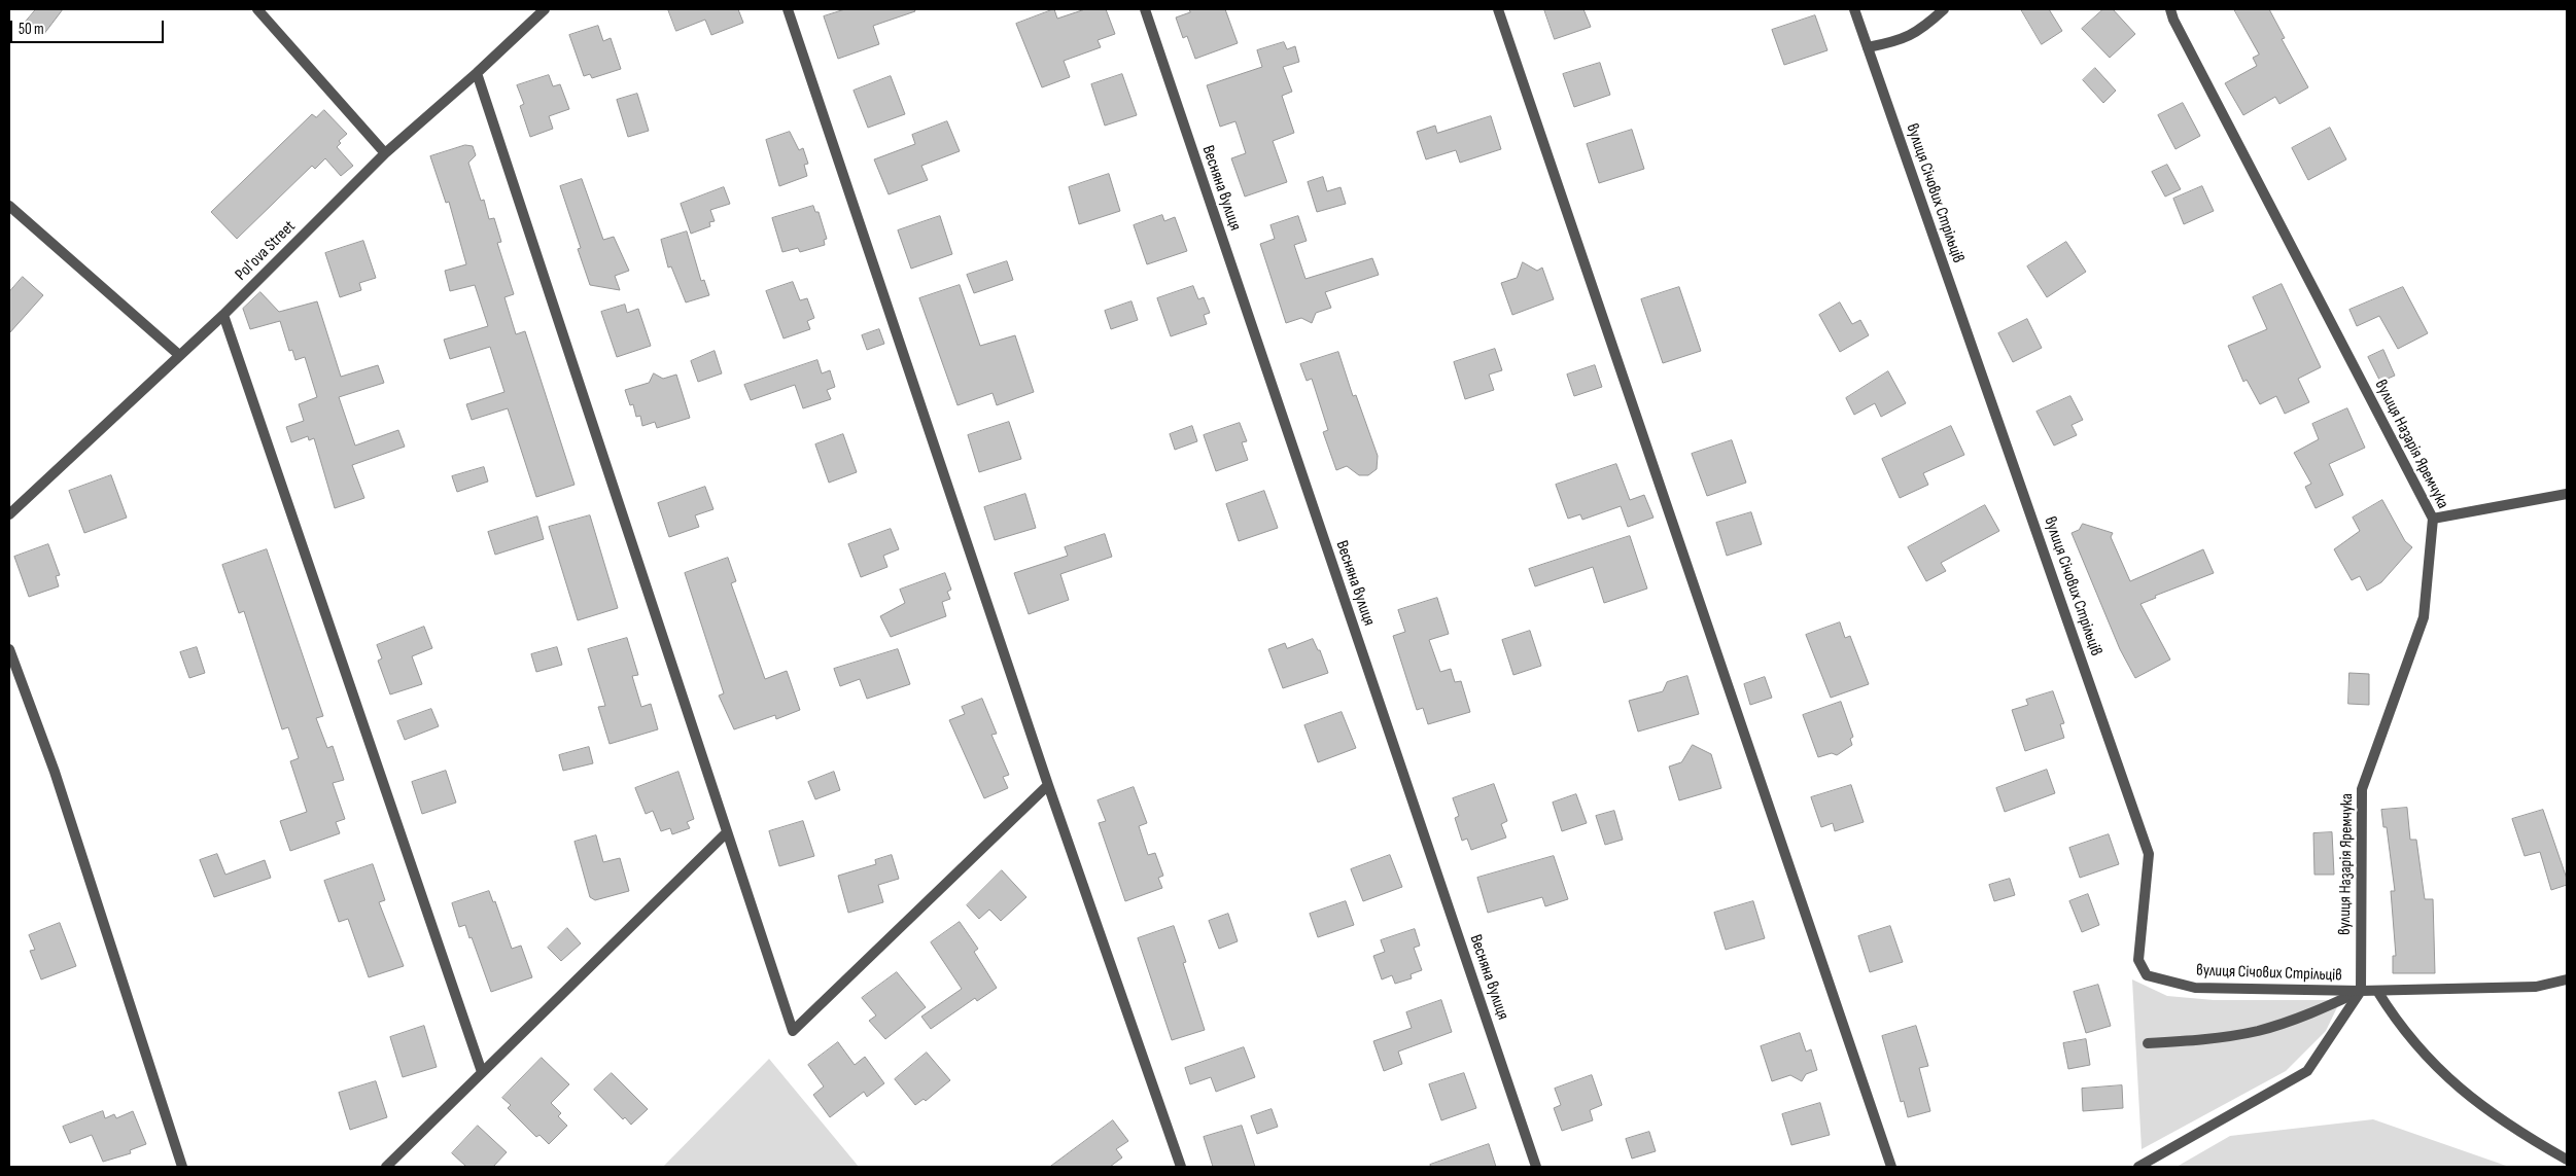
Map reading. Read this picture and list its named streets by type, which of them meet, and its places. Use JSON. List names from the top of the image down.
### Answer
{
  "streets": {
    "street": [
      "Весняна вулиця",
      "вулиця Січових Стрільців",
      "Polʹova Street",
      "вулиця Назарія Яремчука"
    ]
  },
  "crossings": [
    ["вулиця Січових Стрільців", "вулиця Назарія Яремчука"]
  ],
  "scale_bar": "50 m"
}
